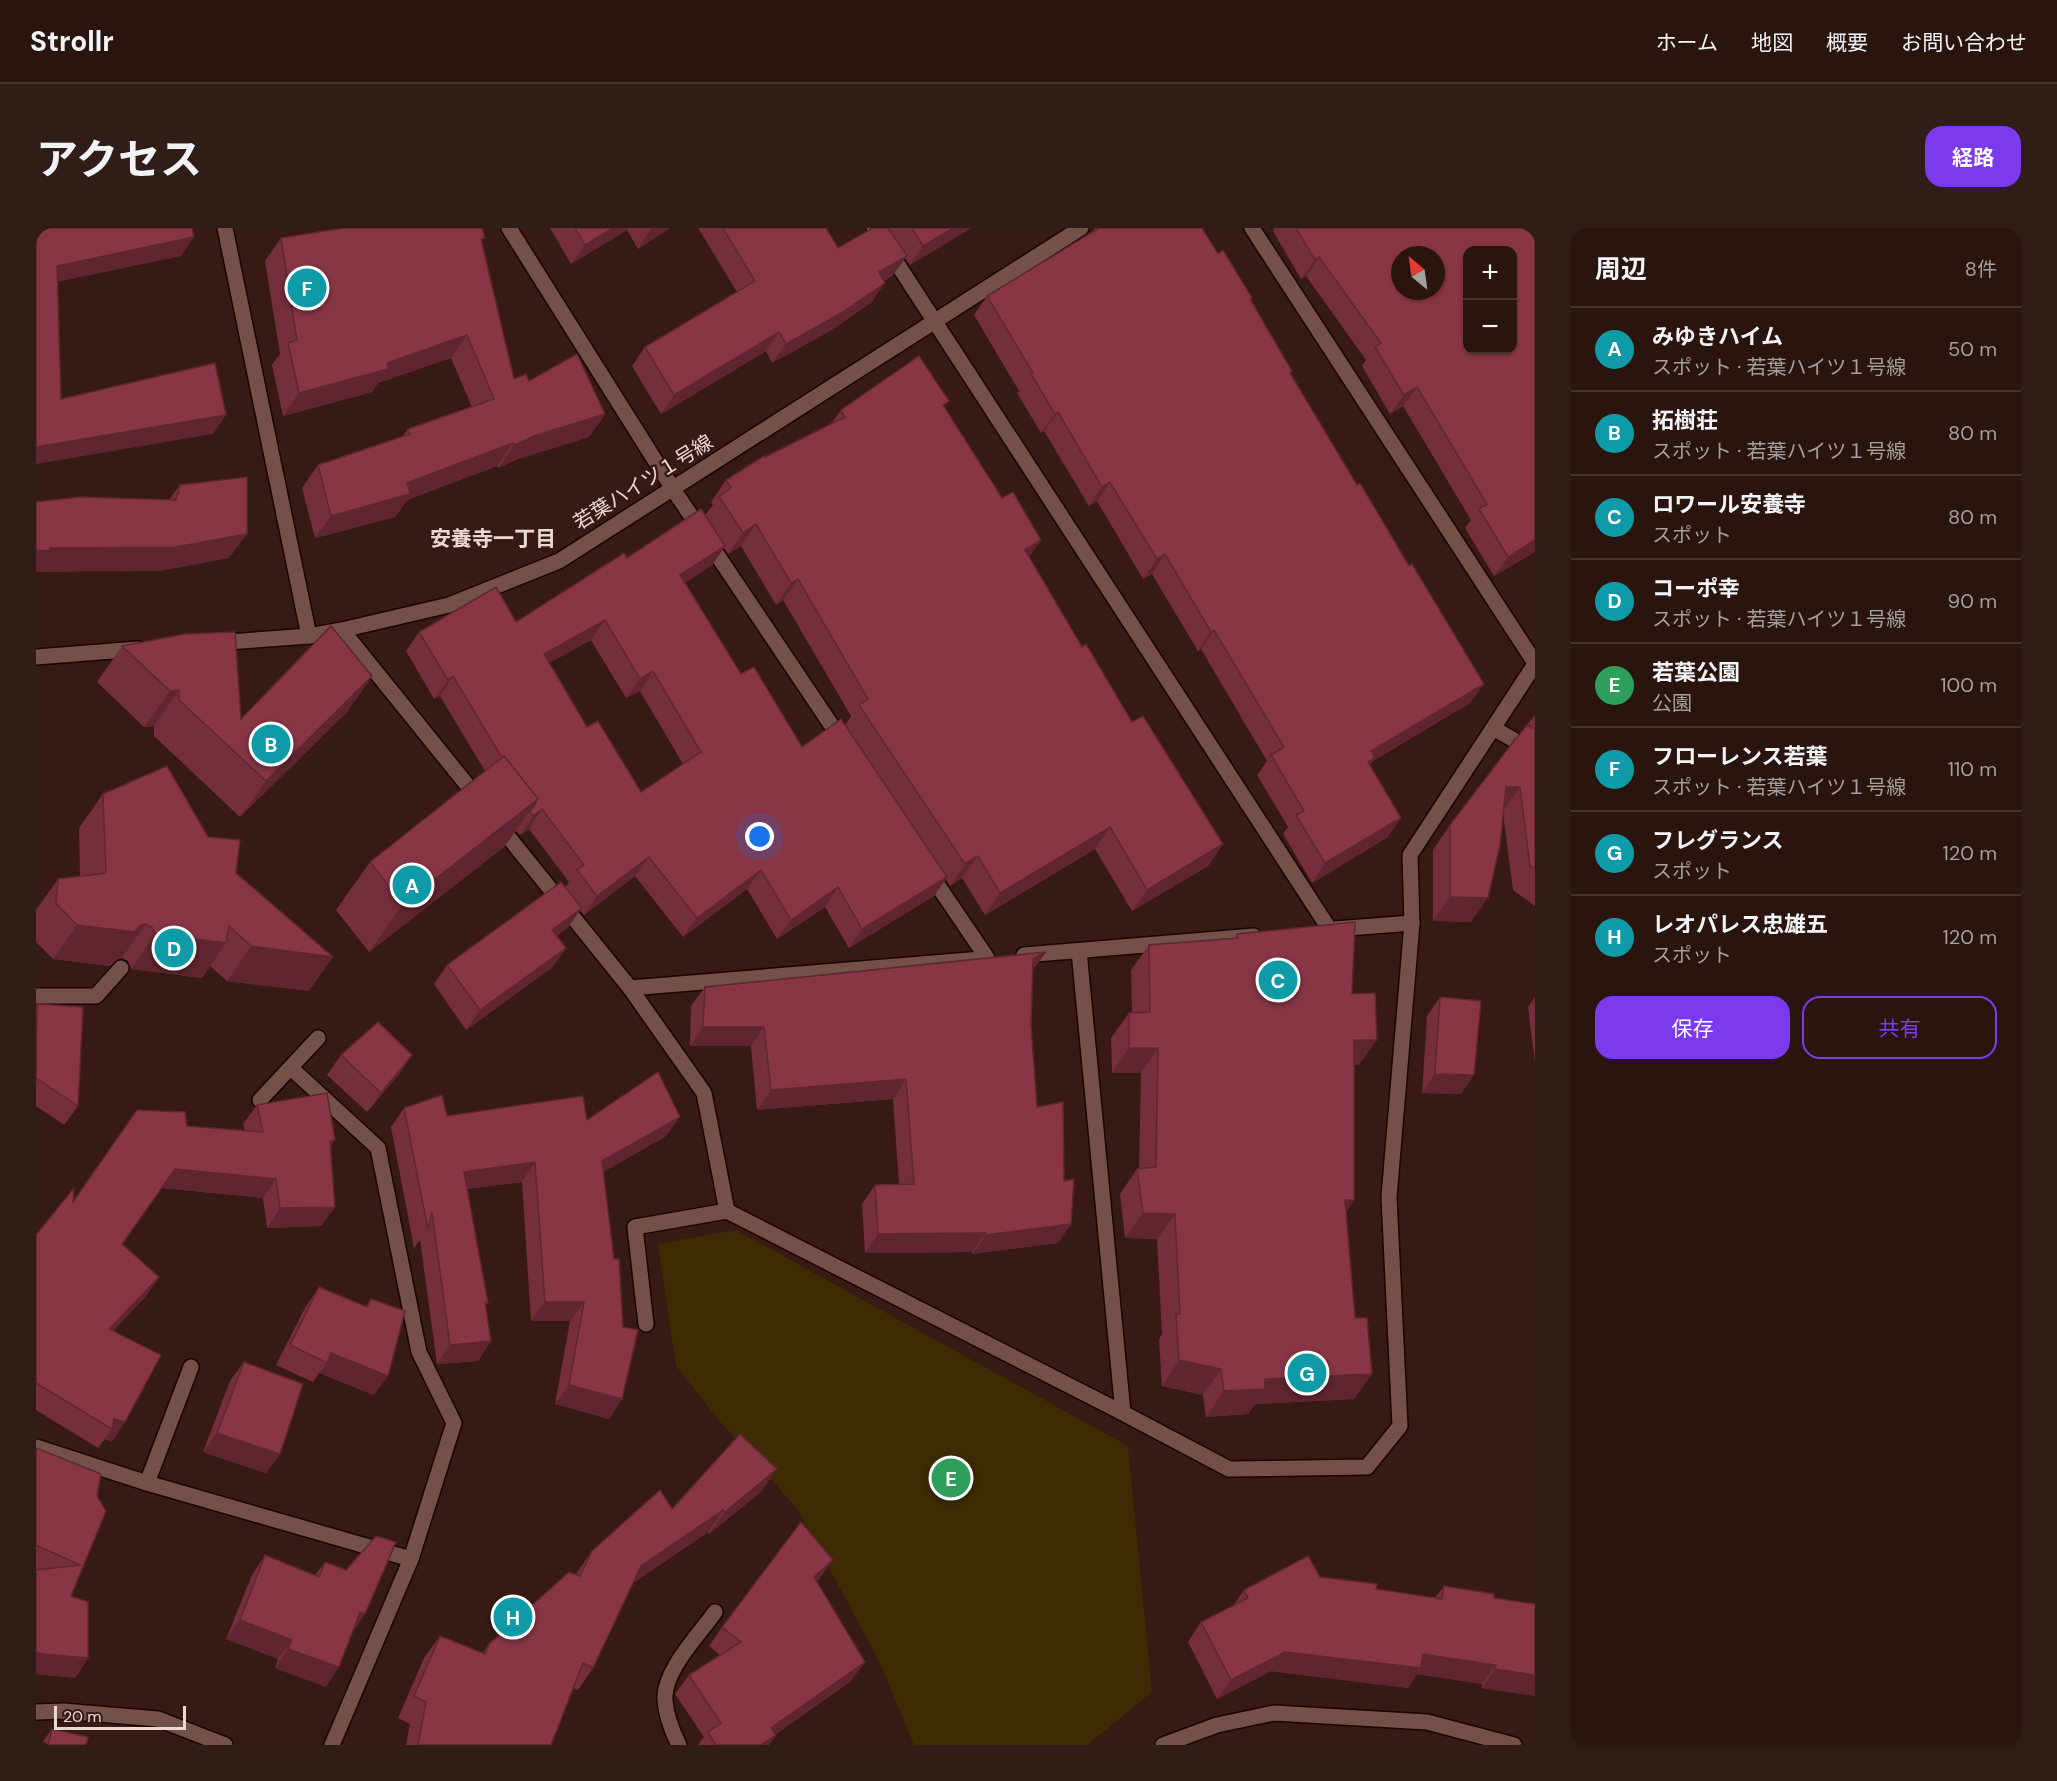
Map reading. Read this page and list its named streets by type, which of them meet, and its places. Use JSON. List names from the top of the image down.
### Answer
{
  "streets": {
    "street": ["若葉ハイツ１号線"]
  },
  "districts": ["安養寺一丁目"],
  "scale_bar": "20 m",
  "north": "top left",
  "page": {
    "header": "Strollr",
    "nav": [
      "ホーム",
      "地図",
      "概要",
      "お問い合わせ"
    ],
    "title": "アクセス",
    "buttons": [
      "経路",
      ["保存", "共有"]
    ],
    "heading": ["周辺", "8件"],
    "map_buttons": ["+", "−"],
    "pins": [
      "F",
      "B",
      "A",
      "D",
      "C",
      "G",
      "E",
      "H"
    ],
    "list": [
      {
        "mark": "A",
        "name": "みゆきハイム",
        "note": "スポット · 若葉ハイツ１号線",
        "value": "50 m"
      },
      {
        "mark": "B",
        "name": "拓樹荘",
        "note": "スポット · 若葉ハイツ１号線",
        "value": "80 m"
      },
      {
        "mark": "C",
        "name": "ロワール安養寺",
        "note": "スポット",
        "value": "80 m"
      },
      {
        "mark": "D",
        "name": "コーポ幸",
        "note": "スポット · 若葉ハイツ１号線",
        "value": "90 m"
      },
      {
        "mark": "E",
        "name": "若葉公園",
        "note": "公園",
        "value": "100 m"
      },
      {
        "mark": "F",
        "name": "フローレンス若葉",
        "note": "スポット · 若葉ハイツ１号線",
        "value": "110 m"
      },
      {
        "mark": "G",
        "name": "フレグランス",
        "note": "スポット",
        "value": "120 m"
      },
      {
        "mark": "H",
        "name": "レオパレス忠雄五",
        "note": "スポット",
        "value": "120 m"
      }
    ],
    "scale": "20 m"
  }
}
